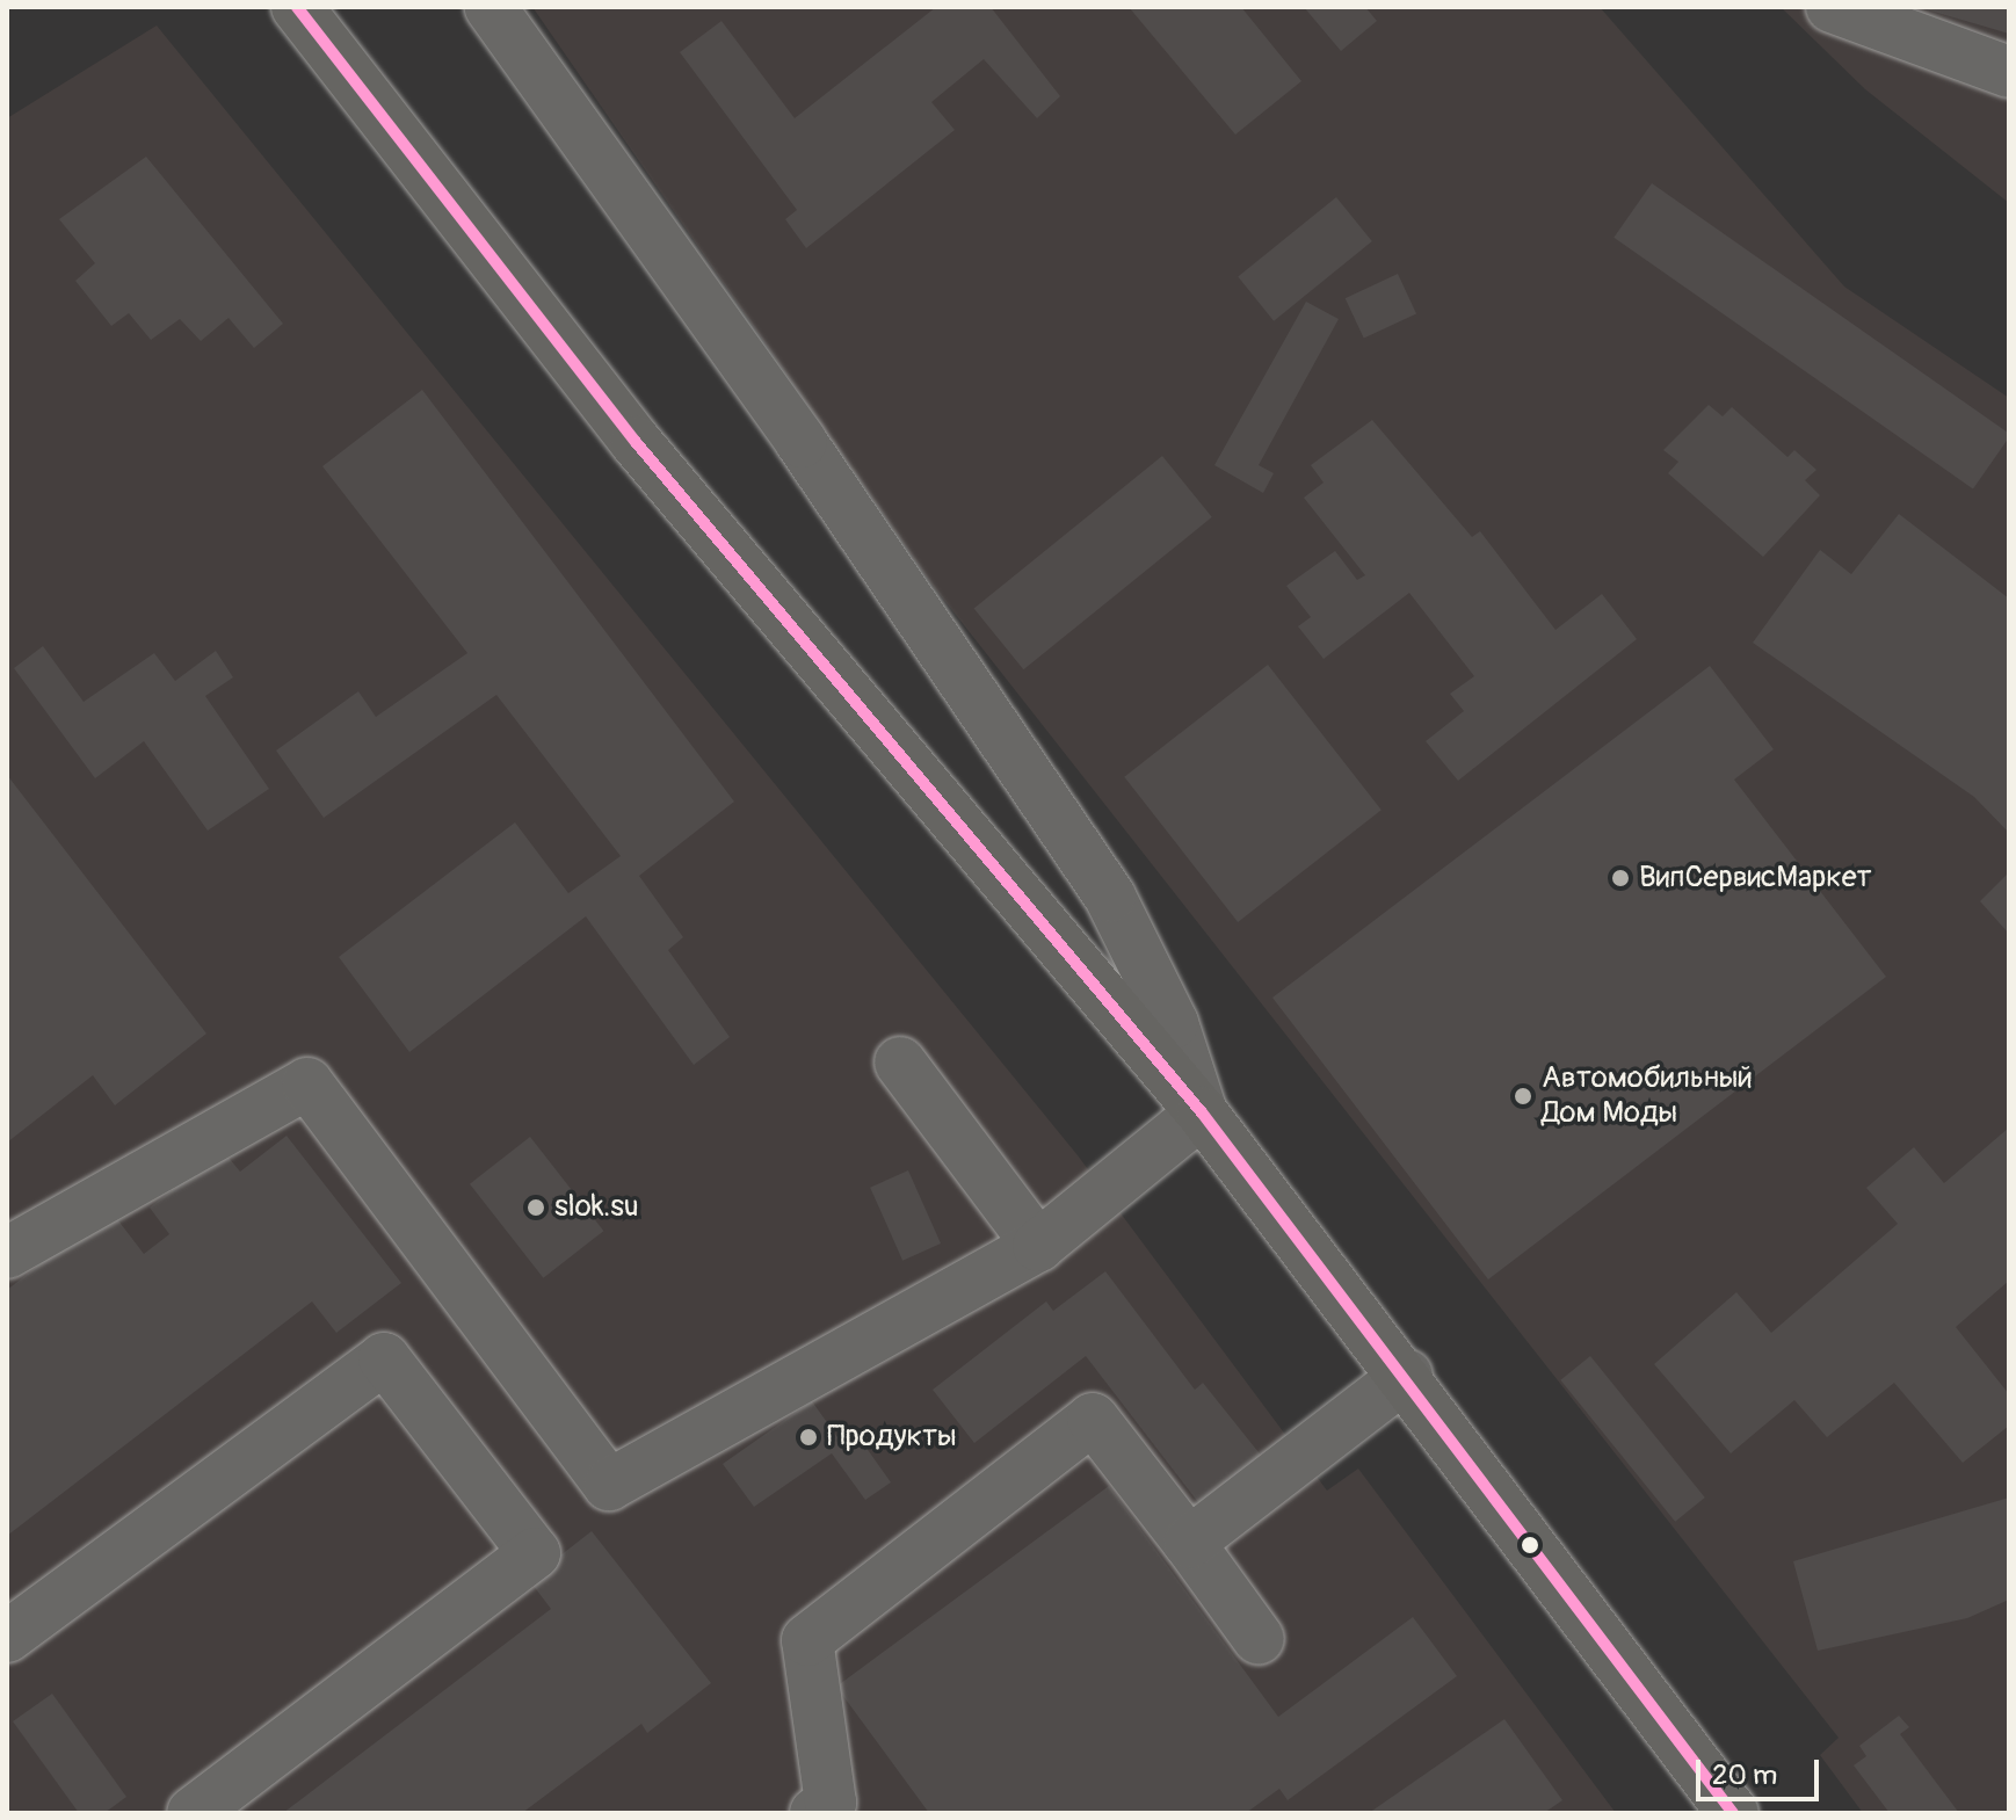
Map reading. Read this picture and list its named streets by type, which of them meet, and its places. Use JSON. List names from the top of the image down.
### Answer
{
  "places": [
    "ВипСервисМаркет",
    "Автомобильный Дом Моды",
    "slok.su",
    "Продукты"
  ],
  "scale_bar": "20 m"
}
